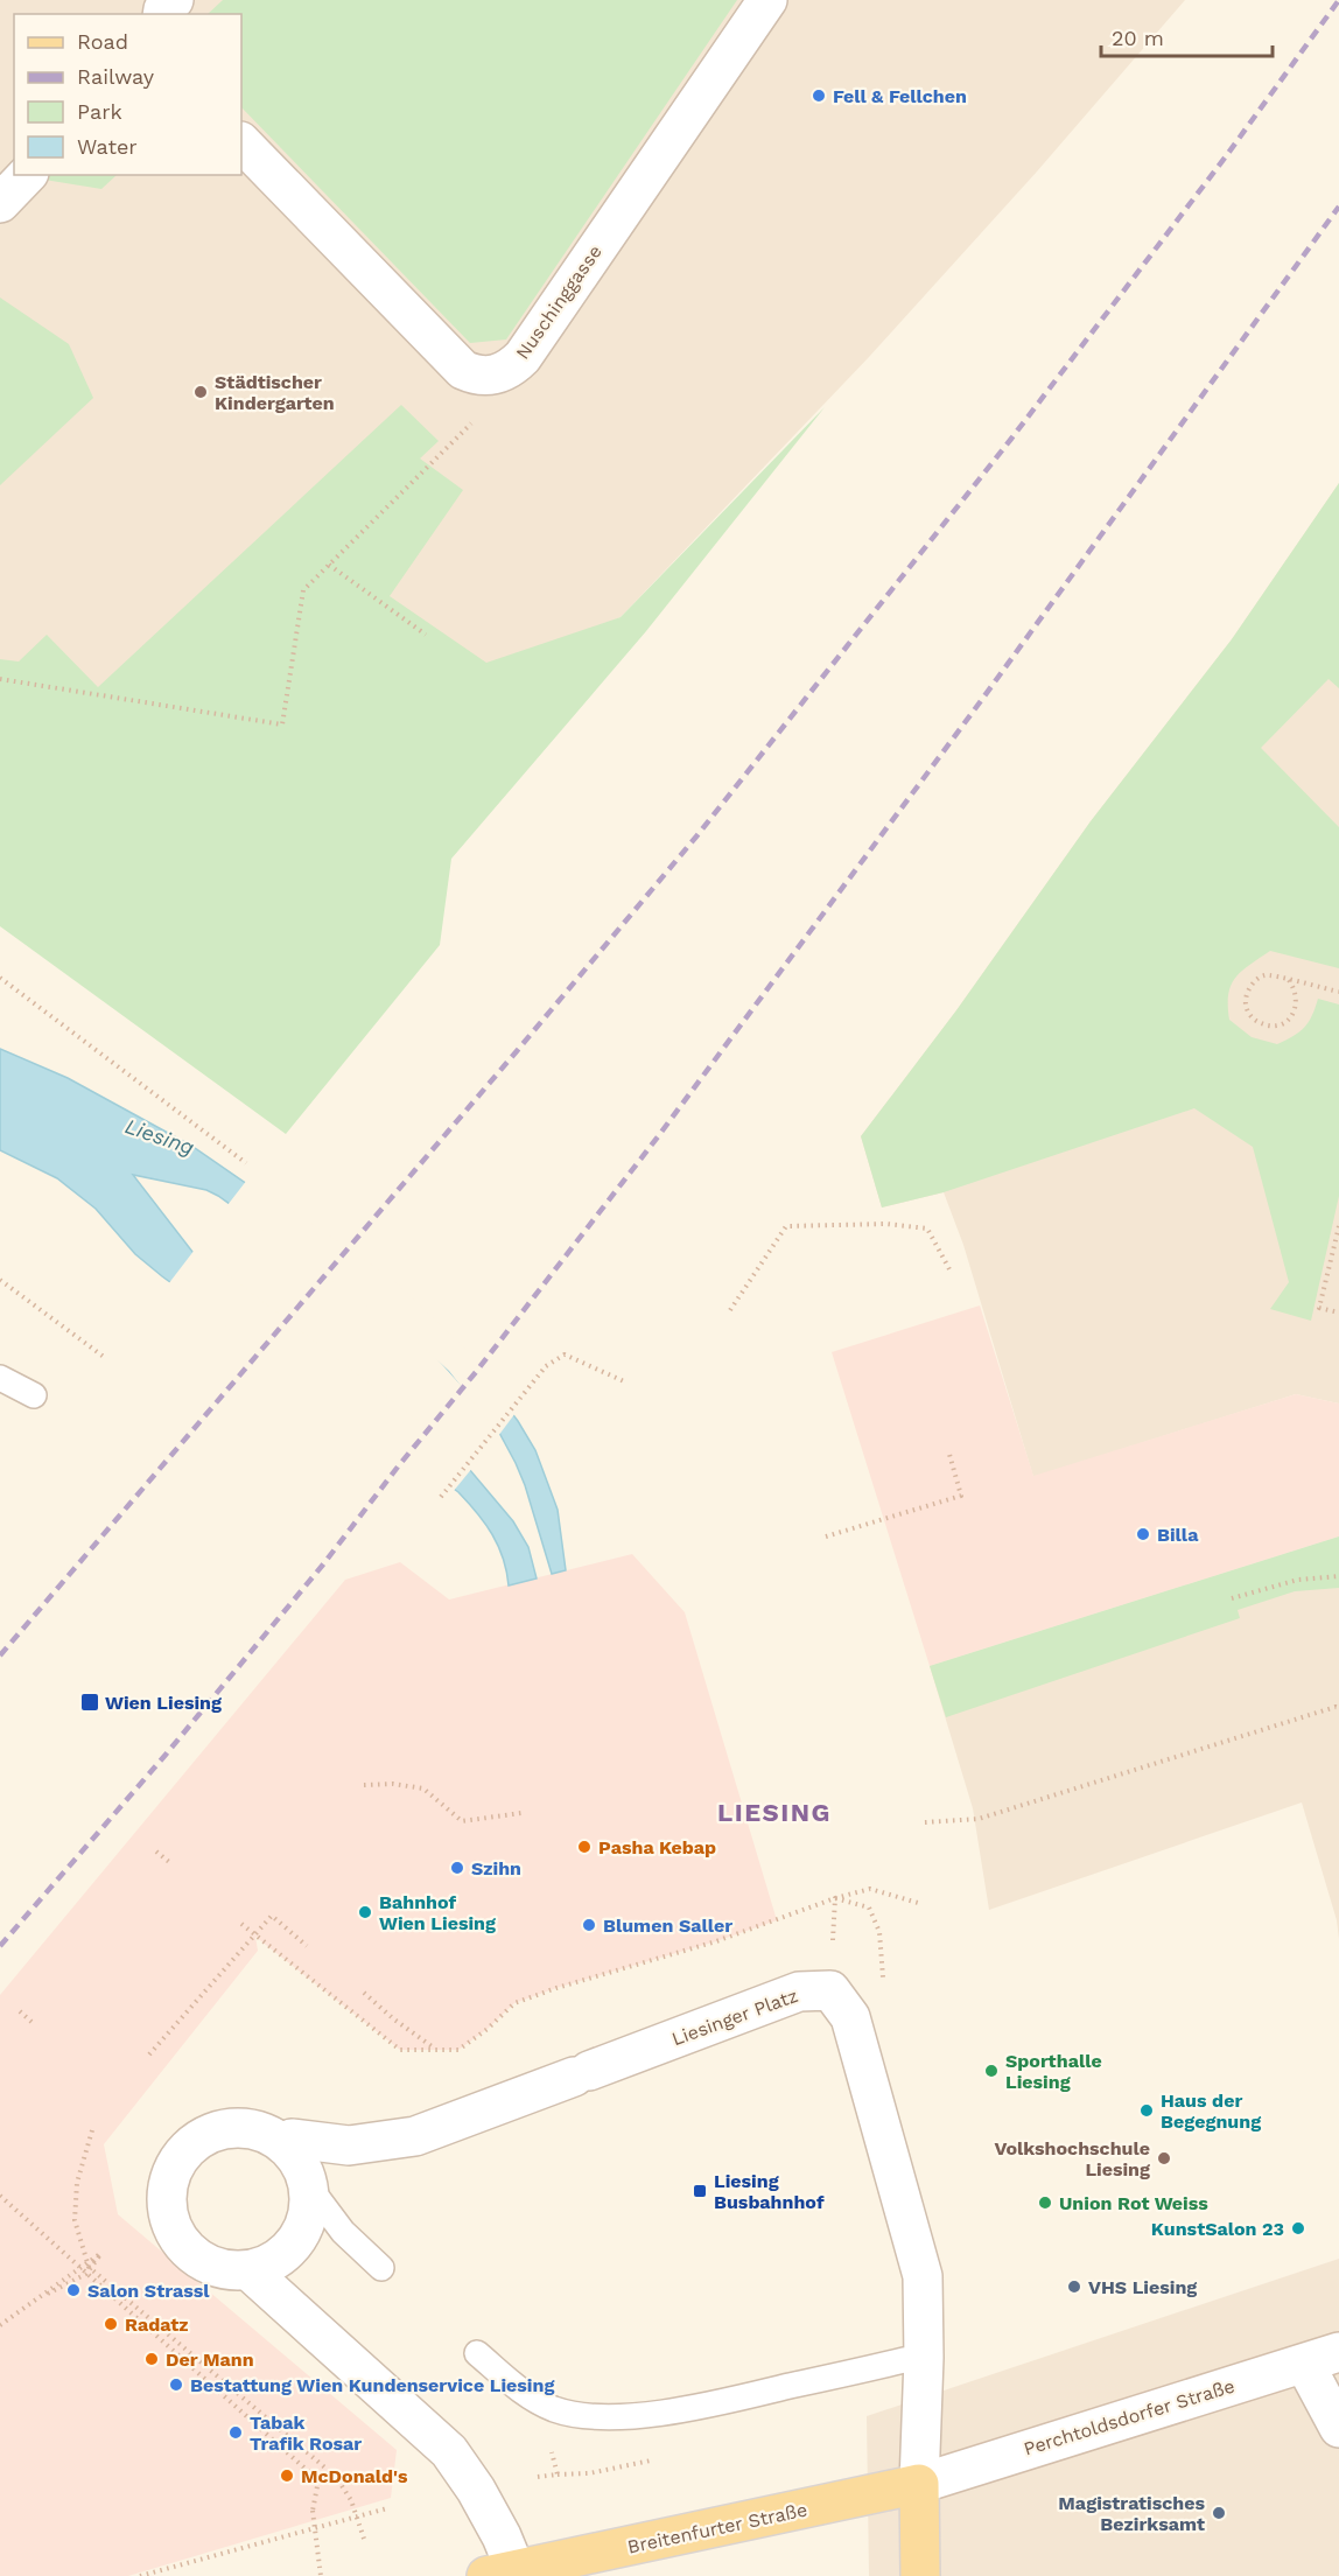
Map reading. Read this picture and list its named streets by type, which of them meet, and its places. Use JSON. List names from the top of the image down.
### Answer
{
  "streets": {
    "main road": ["Breitenfurter Straße"],
    "street": ["Nuschinggasse", "Liesinger Platz", "Perchtoldsdorfer Straße"]
  },
  "crossings": [
    ["Perchtoldsdorfer Straße", "Breitenfurter Straße"]
  ],
  "districts": ["LIESING"],
  "water": ["Liesing"],
  "places": {
    "other": [
      "Fell & Fellchen",
      "Städtischer Kindergarten",
      "Billa",
      "Pasha Kebap",
      "Szihn",
      "Bahnhof Wien Liesing",
      "Blumen Saller",
      "Sporthalle Liesing",
      "Haus der Begegnung",
      "Volkshochschule Liesing",
      "Union Rot Weiss",
      "KunstSalon 23",
      "VHS Liesing",
      "Salon Strassl",
      "Radatz",
      "Der Mann",
      "Bestattung Wien Kundenservice Liesing",
      "Tabak Trafik Rosar",
      "McDonald's",
      "Magistratisches Bezirksamt"
    ],
    "transit": ["Wien Liesing", "Liesing Busbahnhof"]
  },
  "legend": [
    "Road",
    "Railway",
    "Park",
    "Water"
  ],
  "scale_bar": "20 m"
}
